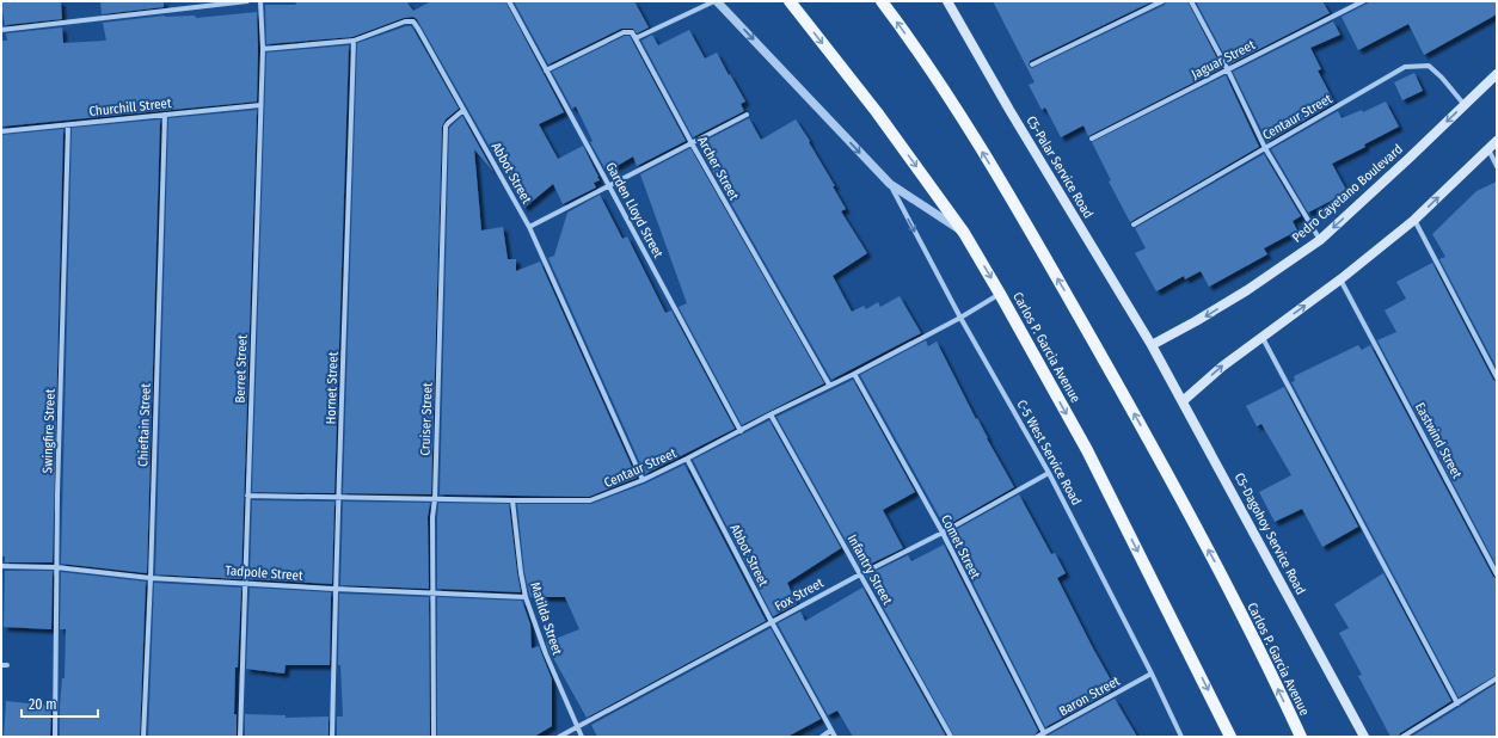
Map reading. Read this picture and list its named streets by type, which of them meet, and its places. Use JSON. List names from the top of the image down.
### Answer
{
  "streets": {
    "main road": [
      "C5-Palar Service Road",
      "Pedro Cayetano Boulevard",
      "Carlos P. Garcia Avenue",
      "C5-Dagohoy Service Road"
    ],
    "street": [
      "Jaguar Street",
      "Churchill Street",
      "Centaur Street",
      "Archer Street",
      "Abbot Street",
      "Garden Lloyd Street",
      "Berret Street",
      "Hornet Street",
      "Cruiser Street",
      "Chieftain Street",
      "Swingfire Street",
      "Eastwind Street",
      "C-5 West Service Road",
      "Comet Street",
      "Infantry Street",
      "Tadpole Street",
      "Fox Street",
      "Matilda Street",
      "Baron Street"
    ]
  },
  "crossings": [
    ["Churchill Street", "Berret Street"],
    ["Churchill Street", "Chieftain Street"],
    ["Churchill Street", "Swingfire Street"],
    ["Centaur Street", "Archer Street"],
    ["Centaur Street", "Abbot Street"],
    ["Centaur Street", "Pedro Cayetano Boulevard"],
    ["Centaur Street", "Garden Lloyd Street"],
    ["Centaur Street", "Carlos P. Garcia Avenue"],
    ["Centaur Street", "Berret Street"],
    ["Centaur Street", "Hornet Street"],
    ["Centaur Street", "Cruiser Street"],
    ["Centaur Street", "C-5 West Service Road"],
    ["Centaur Street", "Comet Street"],
    ["Centaur Street", "Infantry Street"],
    ["Centaur Street", "Matilda Street"],
    ["C5-Palar Service Road", "Pedro Cayetano Boulevard"],
    ["C5-Palar Service Road", "C5-Dagohoy Service Road"],
    ["Abbot Street", "Berret Street"],
    ["Abbot Street", "Hornet Street"],
    ["Abbot Street", "Cruiser Street"],
    ["Abbot Street", "Fox Street"],
    ["Pedro Cayetano Boulevard", "C5-Dagohoy Service Road"],
    ["Berret Street", "Tadpole Street"],
    ["Hornet Street", "Tadpole Street"],
    ["Cruiser Street", "Tadpole Street"],
    ["Chieftain Street", "Tadpole Street"],
    ["Swingfire Street", "Tadpole Street"],
    ["C-5 West Service Road", "Fox Street"],
    ["C-5 West Service Road", "Baron Street"],
    ["Comet Street", "Fox Street"],
    ["Comet Street", "Baron Street"],
    ["Infantry Street", "Fox Street"],
    ["Tadpole Street", "Matilda Street"],
    ["Fox Street", "Matilda Street"]
  ],
  "scale_bar": "20 m"
}
